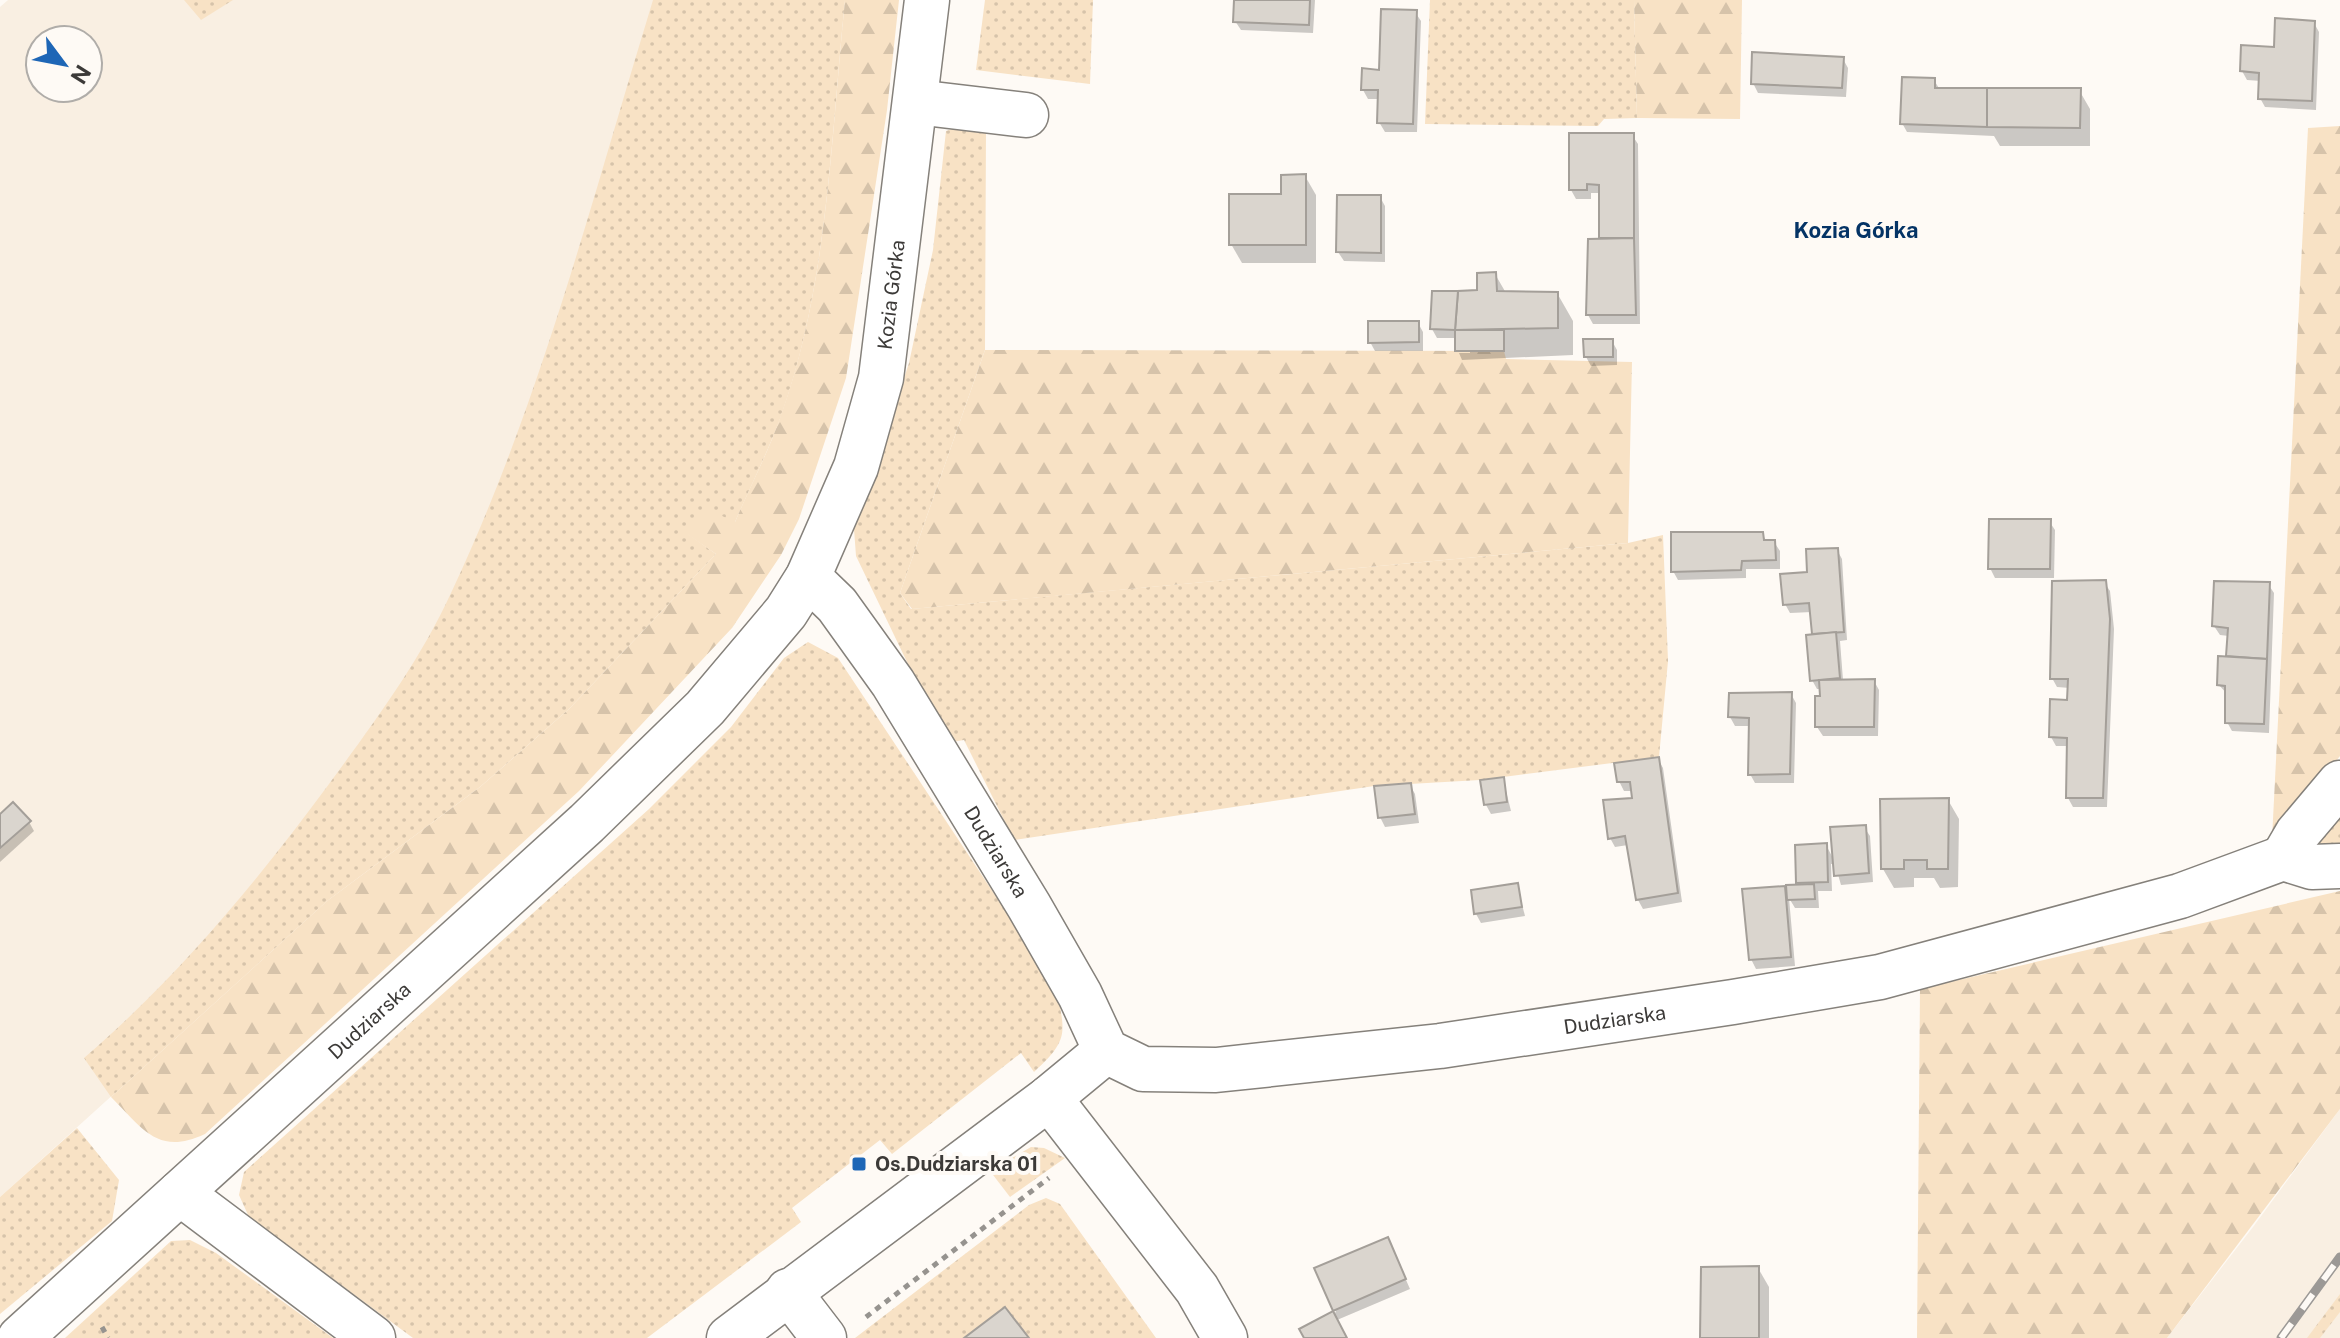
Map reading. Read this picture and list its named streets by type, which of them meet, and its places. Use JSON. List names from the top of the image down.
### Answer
{
  "streets": {
    "street": ["Kozia Górka", "Dudziarska"]
  },
  "crossings": [
    ["Kozia Górka", "Dudziarska"]
  ],
  "districts": ["Kozia Górka"],
  "places": {
    "transit": ["Os.Dudziarska 01"]
  },
  "north": "bottom right"
}
